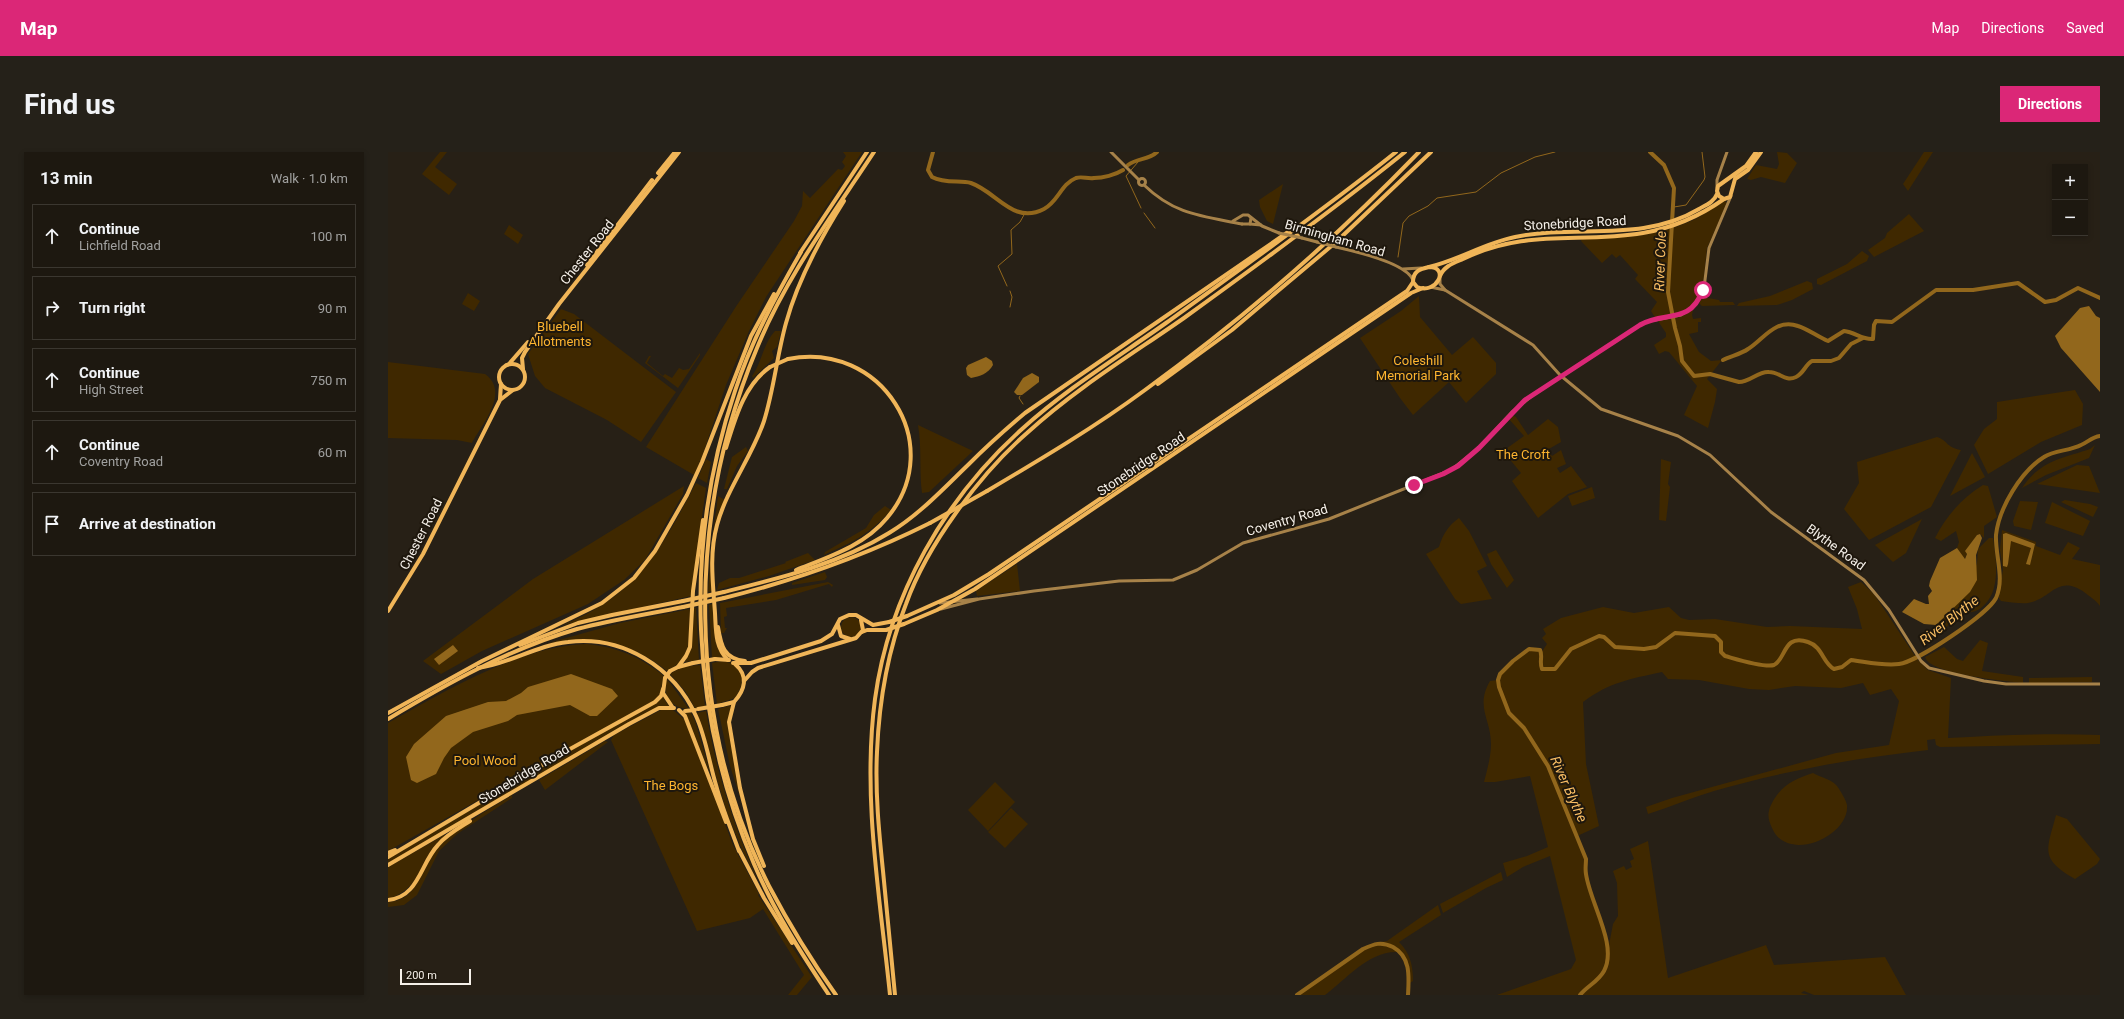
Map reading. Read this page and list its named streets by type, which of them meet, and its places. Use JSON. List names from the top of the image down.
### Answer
{
  "streets": {
    "highway": ["Stonebridge Road", "Chester Road"],
    "main road": ["Birmingham Road", "Coventry Road", "Blythe Road"]
  },
  "crossings": [
    ["Stonebridge Road", "Birmingham Road"],
    ["Coventry Road", "Blythe Road"]
  ],
  "water": ["River Cole", "River Blythe"],
  "parks": [
    "Bluebell Allotments",
    "Coleshill Memorial Park",
    "The Croft",
    "Pool Wood",
    "The Bogs"
  ],
  "scale_bar": "200 m",
  "page": {
    "header": "Map",
    "nav": ["Map", "Directions", "Saved"],
    "buttons": "Directions",
    "title": "Find us",
    "heading": ["13 min", "Walk · 1.0 km"],
    "map_buttons": ["+", "−"],
    "list": [
      ["Continue", "Lichfield Road", "100 m"],
      ["Turn right", "90 m"],
      ["Continue", "High Street", "750 m"],
      ["Continue", "Coventry Road", "60 m"],
      "Arrive at destination"
    ],
    "scale": "200 m"
  }
}
